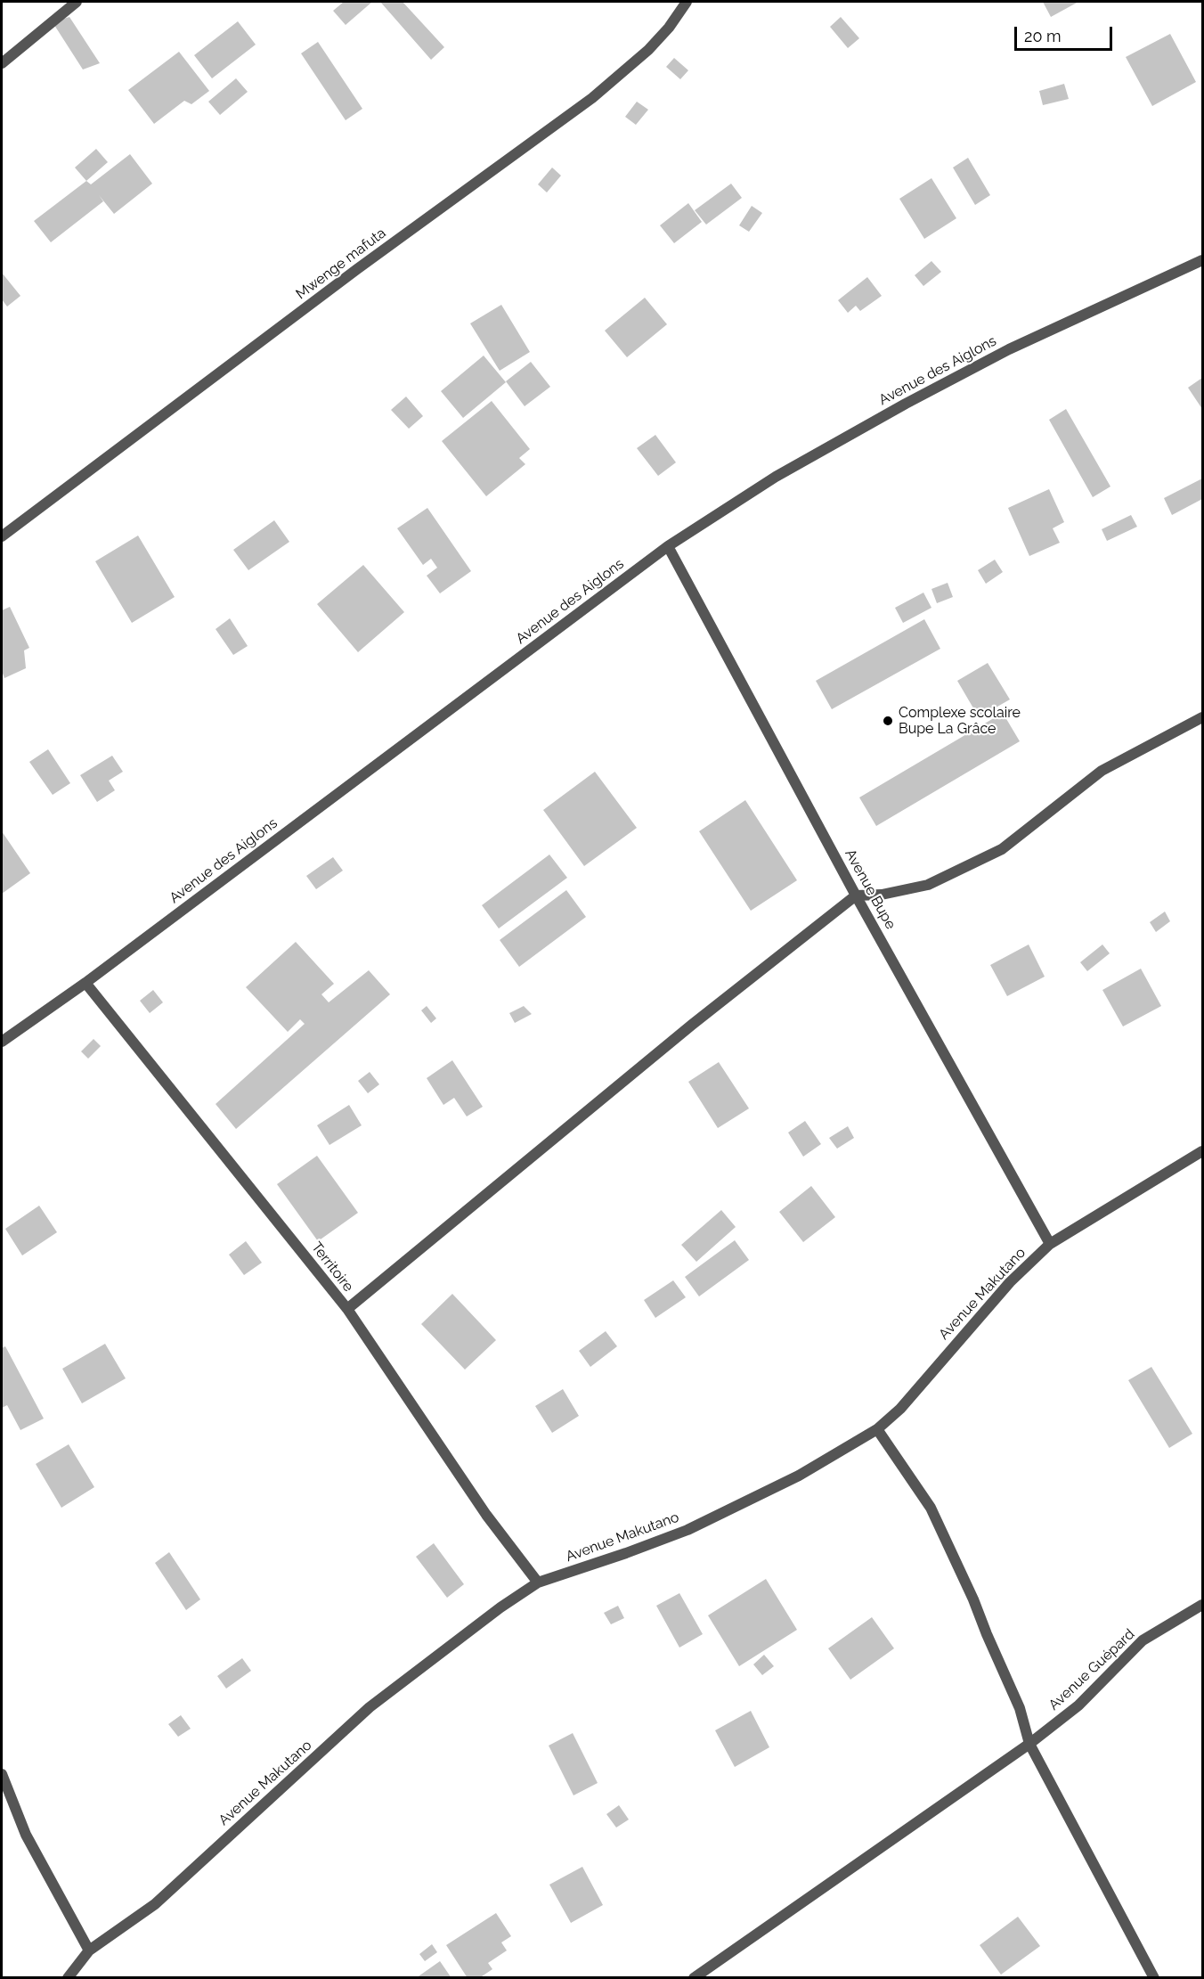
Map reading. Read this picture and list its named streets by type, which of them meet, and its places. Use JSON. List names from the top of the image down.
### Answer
{
  "streets": {
    "street": [
      "Mwenge mafuta",
      "Avenue des Aiglons",
      "Avenue Bupe",
      "Territoire",
      "Avenue Makutano",
      "Avenue Guépard"
    ]
  },
  "crossings": [
    ["Avenue des Aiglons", "Avenue Bupe"],
    ["Avenue des Aiglons", "Territoire"],
    ["Avenue Bupe", "Avenue Makutano"],
    ["Territoire", "Avenue Makutano"]
  ],
  "places": ["Complexe scolaire Bupe La Grâce"],
  "scale_bar": "20 m"
}
